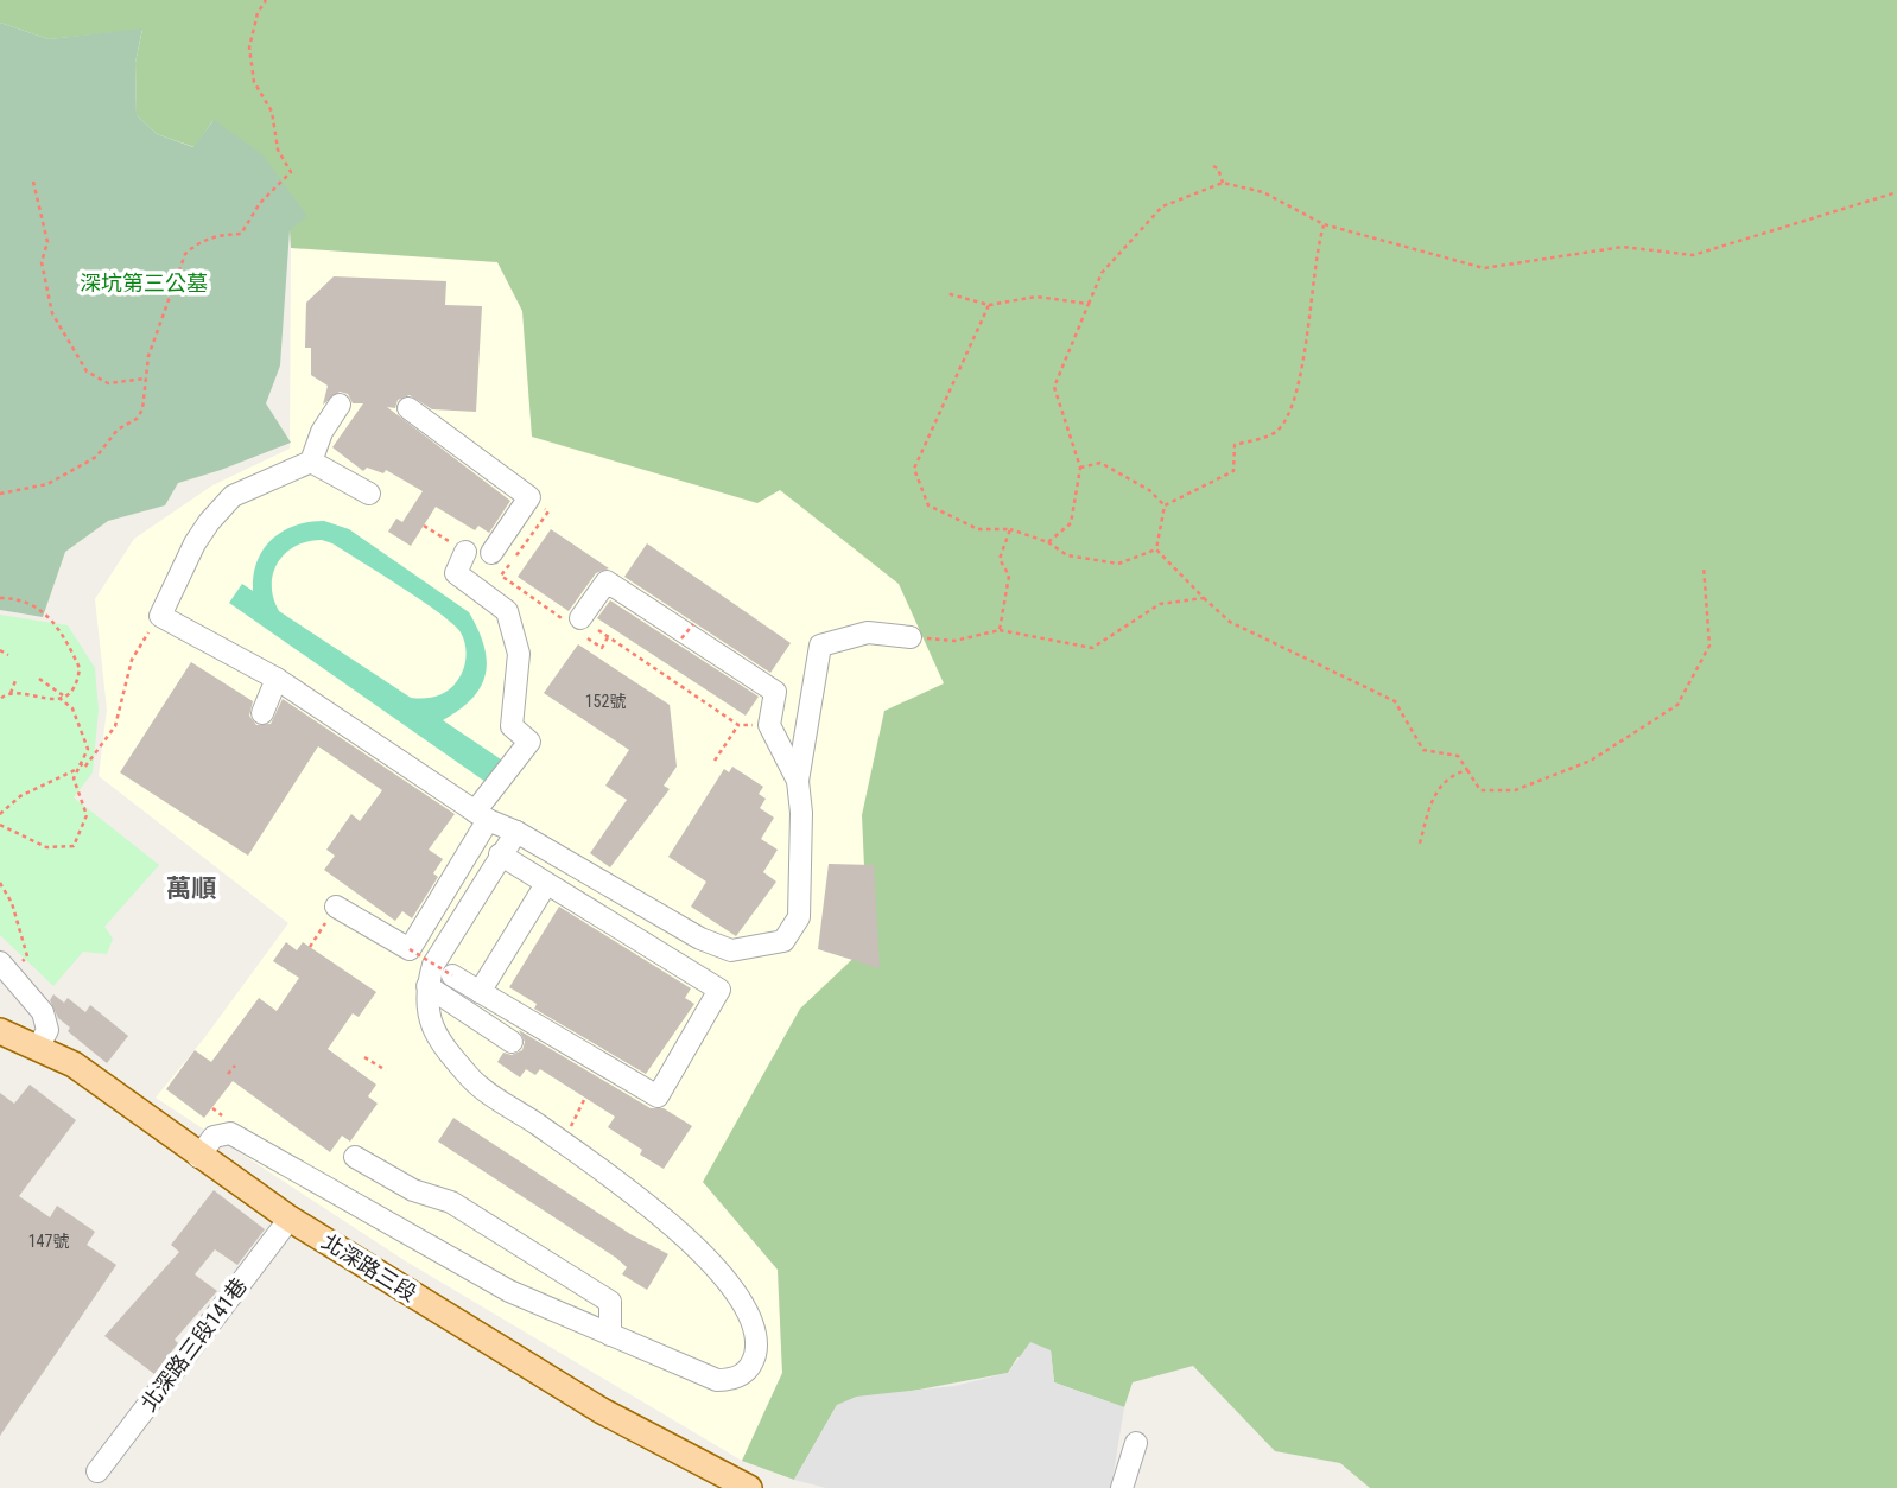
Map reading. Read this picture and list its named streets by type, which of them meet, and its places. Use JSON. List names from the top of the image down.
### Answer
{
  "streets": {
    "main road": ["北深路三段"],
    "street": ["北深路三段141巷"]
  },
  "crossings": [
    ["北深路三段", "北深路三段141巷"]
  ],
  "districts": ["萬順"],
  "parks": ["深坑第三公墓"],
  "house_numbers": ["152號", "147號"]
}
